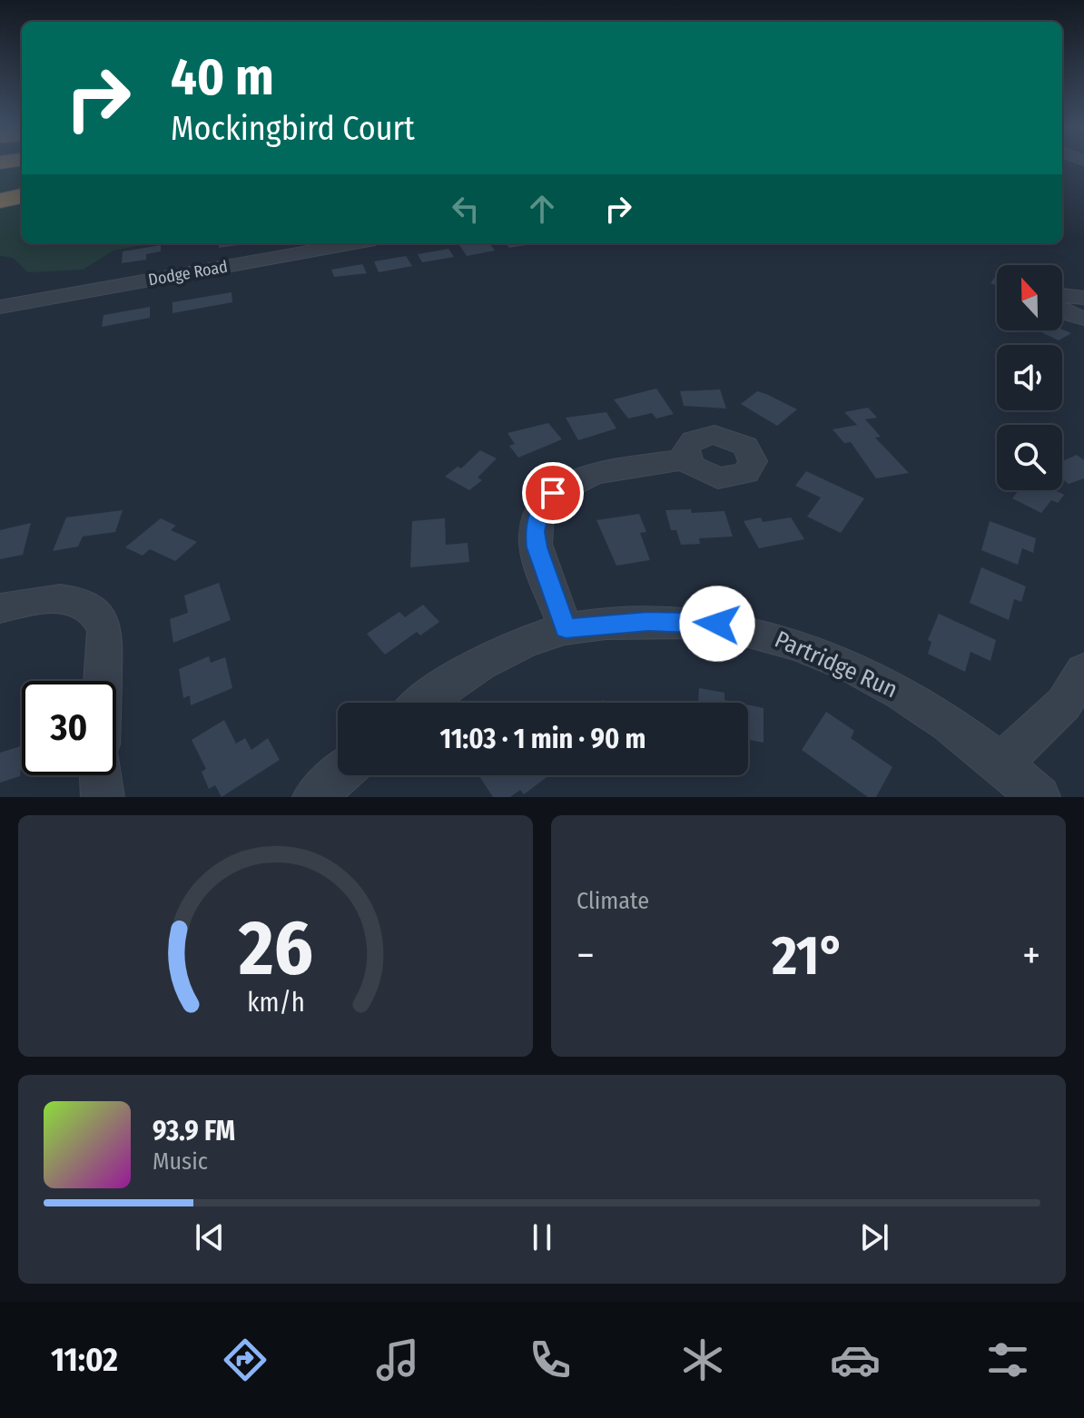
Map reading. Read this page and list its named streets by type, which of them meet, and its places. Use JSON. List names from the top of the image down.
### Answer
{
  "streets": {
    "street": ["Dodge Road", "Partridge Run"]
  },
  "north": "top",
  "page": {
    "turn": ["40 m", "Mockingbird Court"],
    "limit": "30",
    "trip": "11:03 · 1 min · 90 m",
    "tile": "Climate",
    "heat": ["−", "21°", "+"],
    "song": ["93.9 FM", "Music"],
    "tabs": "11:02",
    "gauge": ["26", "km/h"]
  }
}
